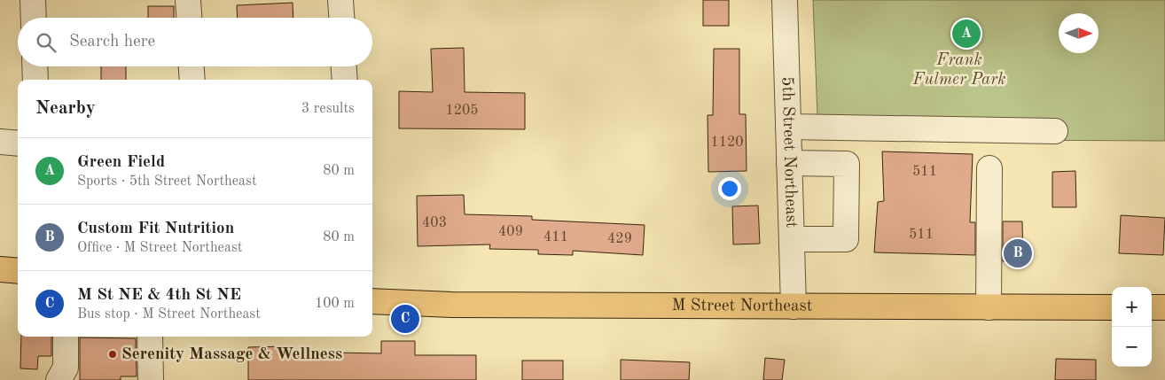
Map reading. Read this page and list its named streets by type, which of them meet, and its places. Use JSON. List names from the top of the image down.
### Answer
{
  "streets": {
    "main road": ["M Street Northeast"],
    "street": ["5th Street Northeast"]
  },
  "crossings": [
    ["5th Street Northeast", "M Street Northeast"]
  ],
  "parks": ["Frank Fulmer Park"],
  "places": ["Serenity Massage & Wellness"],
  "house_numbers": [
    "1205",
    "1120",
    "511",
    "403",
    "409",
    "511",
    "411",
    "429"
  ],
  "north": "right",
  "page": {
    "pins": ["A", "B", "C"],
    "search": "Search here",
    "heading": ["Nearby", "3 results"],
    "list": [
      {
        "mark": "A",
        "name": "Green Field",
        "note": "Sports · 5th Street Northeast",
        "value": "80 m"
      },
      {
        "mark": "B",
        "name": "Custom Fit Nutrition",
        "note": "Office · M Street Northeast",
        "value": "80 m"
      },
      {
        "mark": "C",
        "name": "M St NE & 4th St NE",
        "note": "Bus stop · M Street Northeast",
        "value": "100 m"
      }
    ],
    "map_buttons": ["+", "−"]
  }
}
